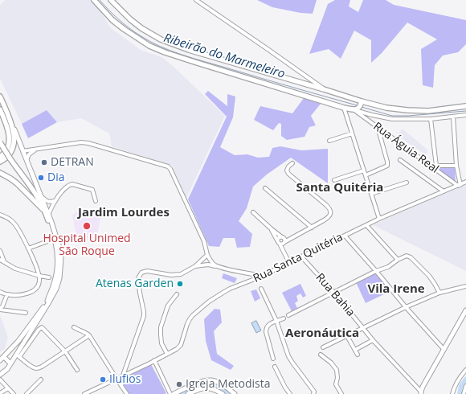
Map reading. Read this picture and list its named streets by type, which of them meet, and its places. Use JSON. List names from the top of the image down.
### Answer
{
  "streets": {
    "street": ["Rua Águia Real", "Rua Santa Quitéria", "Rua Bahia"]
  },
  "crossings": [
    ["Rua Águia Real", "Rua Santa Quitéria"],
    ["Rua Santa Quitéria", "Rua Bahia"]
  ],
  "districts": [
    "Santa Quitéria",
    "Jardim Lourdes",
    "Vila Irene",
    "Aeronáutica"
  ],
  "water": ["Ribeirão do Marmeleiro"],
  "places": [
    "DETRAN",
    "Dia",
    "Hospital Unimed São Roque",
    "Atenas Garden",
    "Ilufios",
    "Igreja Metodista"
  ]
}
